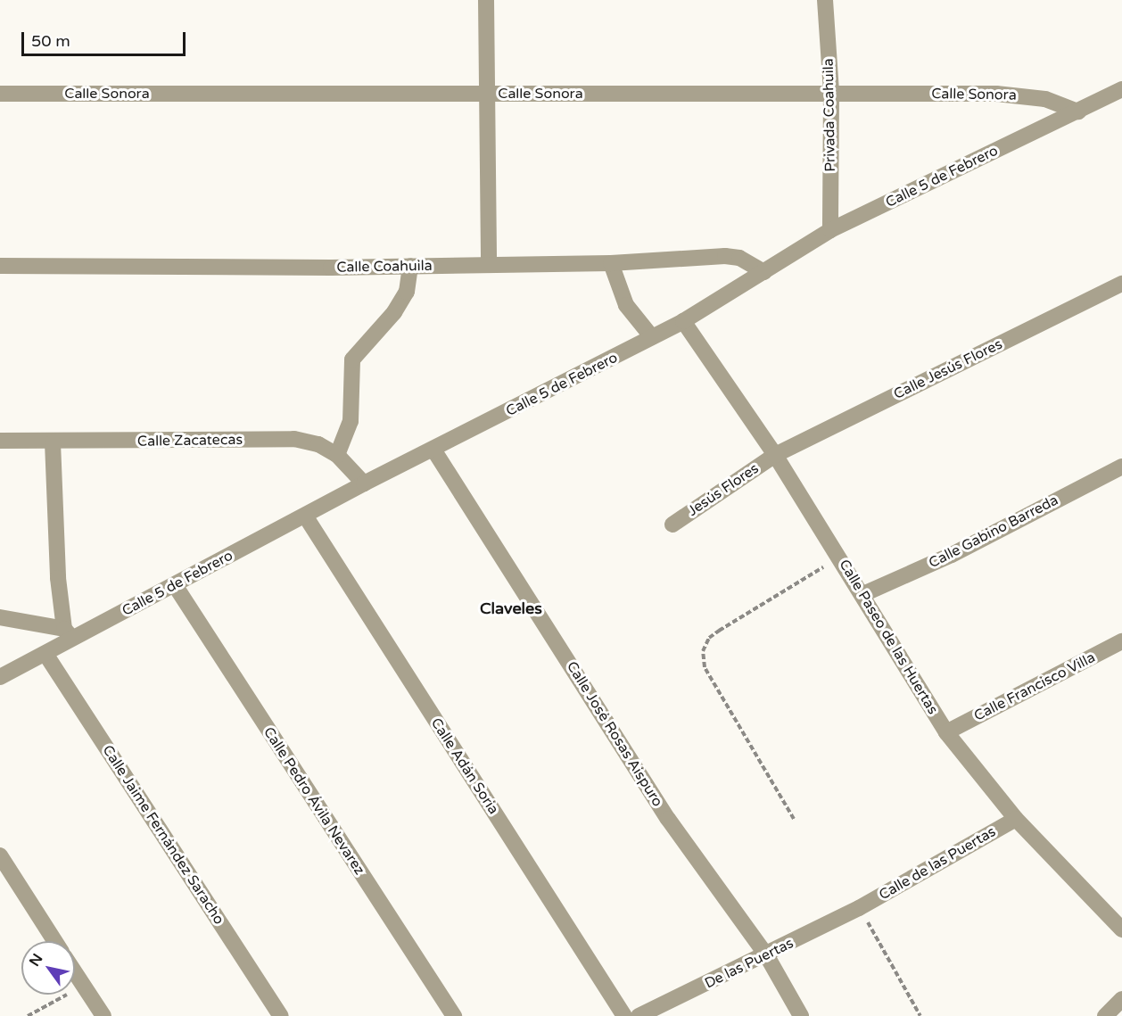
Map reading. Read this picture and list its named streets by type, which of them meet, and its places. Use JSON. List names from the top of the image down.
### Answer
{
  "streets": {
    "street": [
      "Calle Sonora",
      "Privada Coahuila",
      "Calle 5 de Febrero",
      "Calle Coahuila",
      "Calle Jesús Flores",
      "Calle Zacatecas",
      "Jesús Flores",
      "Calle Gabino Barreda",
      "Calle Paseo de las Huertas",
      "Calle Francisco Villa",
      "Calle José Rosas Aispuro",
      "Calle Adán Soria",
      "Calle Pedro Ávila Nevarez",
      "Calle Jaime Fernández Saracho",
      "Calle de las Puertas",
      "De las Puertas"
    ]
  },
  "crossings": [
    ["Calle Sonora", "Privada Coahuila"],
    ["Calle Sonora", "Calle 5 de Febrero"],
    ["Privada Coahuila", "Calle 5 de Febrero"],
    ["Calle 5 de Febrero", "Calle Coahuila"],
    ["Calle 5 de Febrero", "Calle Zacatecas"],
    ["Calle 5 de Febrero", "Calle Paseo de las Huertas"],
    ["Calle 5 de Febrero", "Calle José Rosas Aispuro"],
    ["Calle 5 de Febrero", "Calle Adán Soria"],
    ["Calle 5 de Febrero", "Calle Pedro Ávila Nevarez"],
    ["Calle 5 de Febrero", "Calle Jaime Fernández Saracho"],
    ["Calle Jesús Flores", "Jesús Flores"],
    ["Calle Jesús Flores", "Calle Paseo de las Huertas"],
    ["Jesús Flores", "Calle Paseo de las Huertas"],
    ["Calle Gabino Barreda", "Calle Paseo de las Huertas"],
    ["Calle Paseo de las Huertas", "Calle Francisco Villa"],
    ["Calle Paseo de las Huertas", "Calle de las Puertas"],
    ["Calle José Rosas Aispuro", "De las Puertas"],
    ["Calle de las Puertas", "De las Puertas"]
  ],
  "districts": ["Claveles"],
  "scale_bar": "50 m",
  "north": "top left"
}
